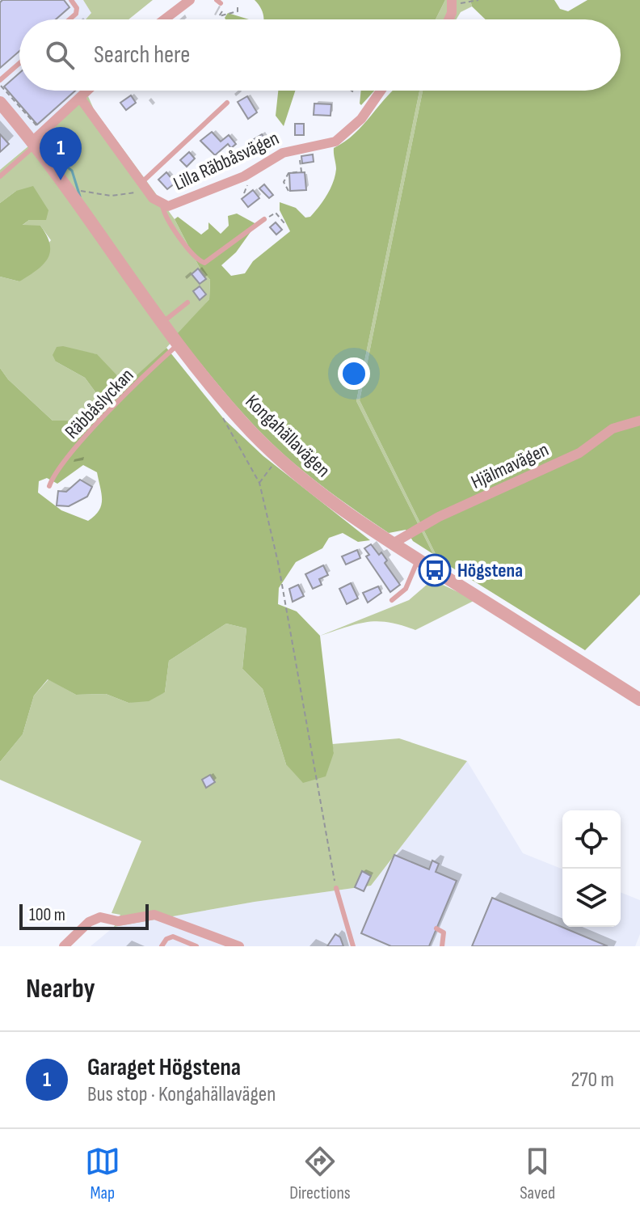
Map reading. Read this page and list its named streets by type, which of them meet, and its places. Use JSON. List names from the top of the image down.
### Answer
{
  "streets": {
    "street": ["Lilla Räbbåsvägen", "Kongahällavägen", "Hjälmavägen"],
    "lane": ["Räbbåslyckan"]
  },
  "crossings": [
    ["Räbbåslyckan", "Kongahällavägen"],
    ["Kongahällavägen", "Hjälmavägen"]
  ],
  "places": {
    "bus stop": ["Högstena"]
  },
  "scale_bar": "100 m",
  "page": {
    "search": "Search here",
    "pins": "1",
    "scale": "100 m",
    "heading": "Nearby",
    "list": [
      {
        "mark": "1",
        "name": "Garaget Högstena",
        "note": "Bus stop · Kongahällavägen",
        "value": "270 m"
      }
    ],
    "nav": ["Map", "Directions", "Saved"]
  }
}
